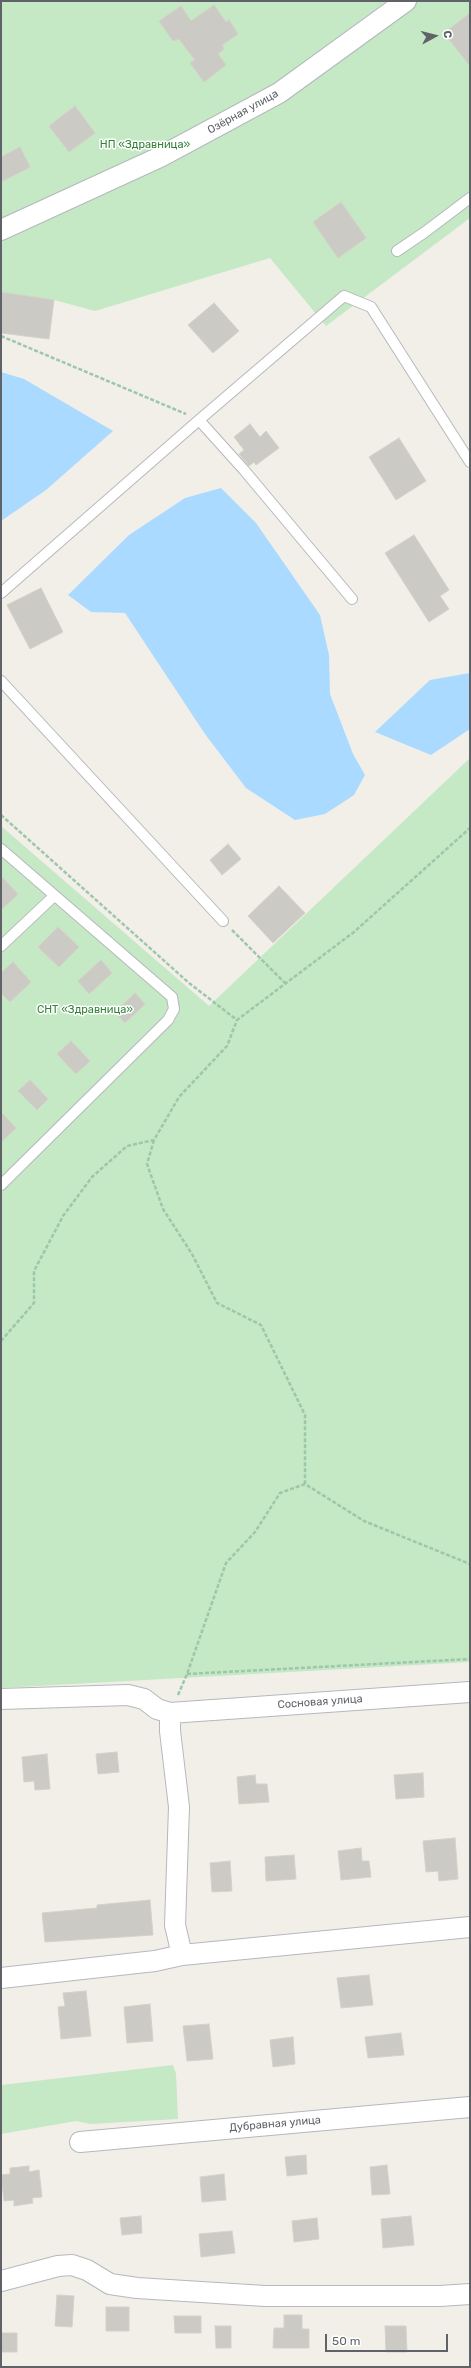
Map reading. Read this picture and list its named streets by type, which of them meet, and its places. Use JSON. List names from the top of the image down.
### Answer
{
  "streets": {
    "street": ["Озёрная улица", "Сосновая улица", "Дубравная улица"]
  },
  "parks": ["НП «Здравница»", "СНТ «Здравница»"],
  "scale_bar": "50 m",
  "north": "right"
}
